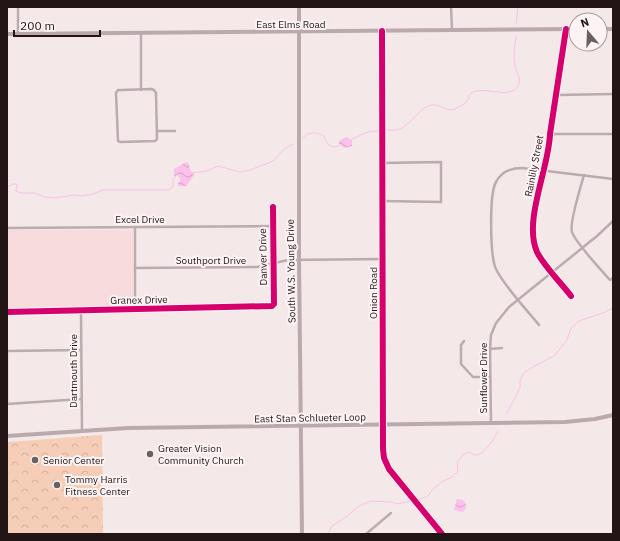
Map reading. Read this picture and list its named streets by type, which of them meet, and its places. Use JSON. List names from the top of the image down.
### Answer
{
  "streets": {
    "main road": ["East Elms Road", "South W.S. Young Drive", "East Stan Schlueter Loop"],
    "street": [
      "Rainlily Street",
      "Excel Drive",
      "Danver Drive",
      "Southport Drive",
      "Onion Road",
      "Granex Drive",
      "Dartmouth Drive",
      "Sunflower Drive"
    ]
  },
  "crossings": [
    ["East Elms Road", "Rainlily Street"],
    ["East Elms Road", "South W.S. Young Drive"],
    ["East Elms Road", "Onion Road"],
    ["Rainlily Street", "Sunflower Drive"],
    ["Excel Drive", "Danver Drive"],
    ["Danver Drive", "Southport Drive"],
    ["Danver Drive", "Granex Drive"],
    ["Southport Drive", "South W.S. Young Drive"],
    ["Southport Drive", "Onion Road"],
    ["South W.S. Young Drive", "East Stan Schlueter Loop"],
    ["Onion Road", "East Stan Schlueter Loop"],
    ["Granex Drive", "Dartmouth Drive"],
    ["Dartmouth Drive", "East Stan Schlueter Loop"],
    ["Sunflower Drive", "East Stan Schlueter Loop"]
  ],
  "places": ["Greater Vision Community Church", "Senior Center", "Tommy Harris Fitness Center"],
  "scale_bar": "200 m",
  "north": "top"
}
